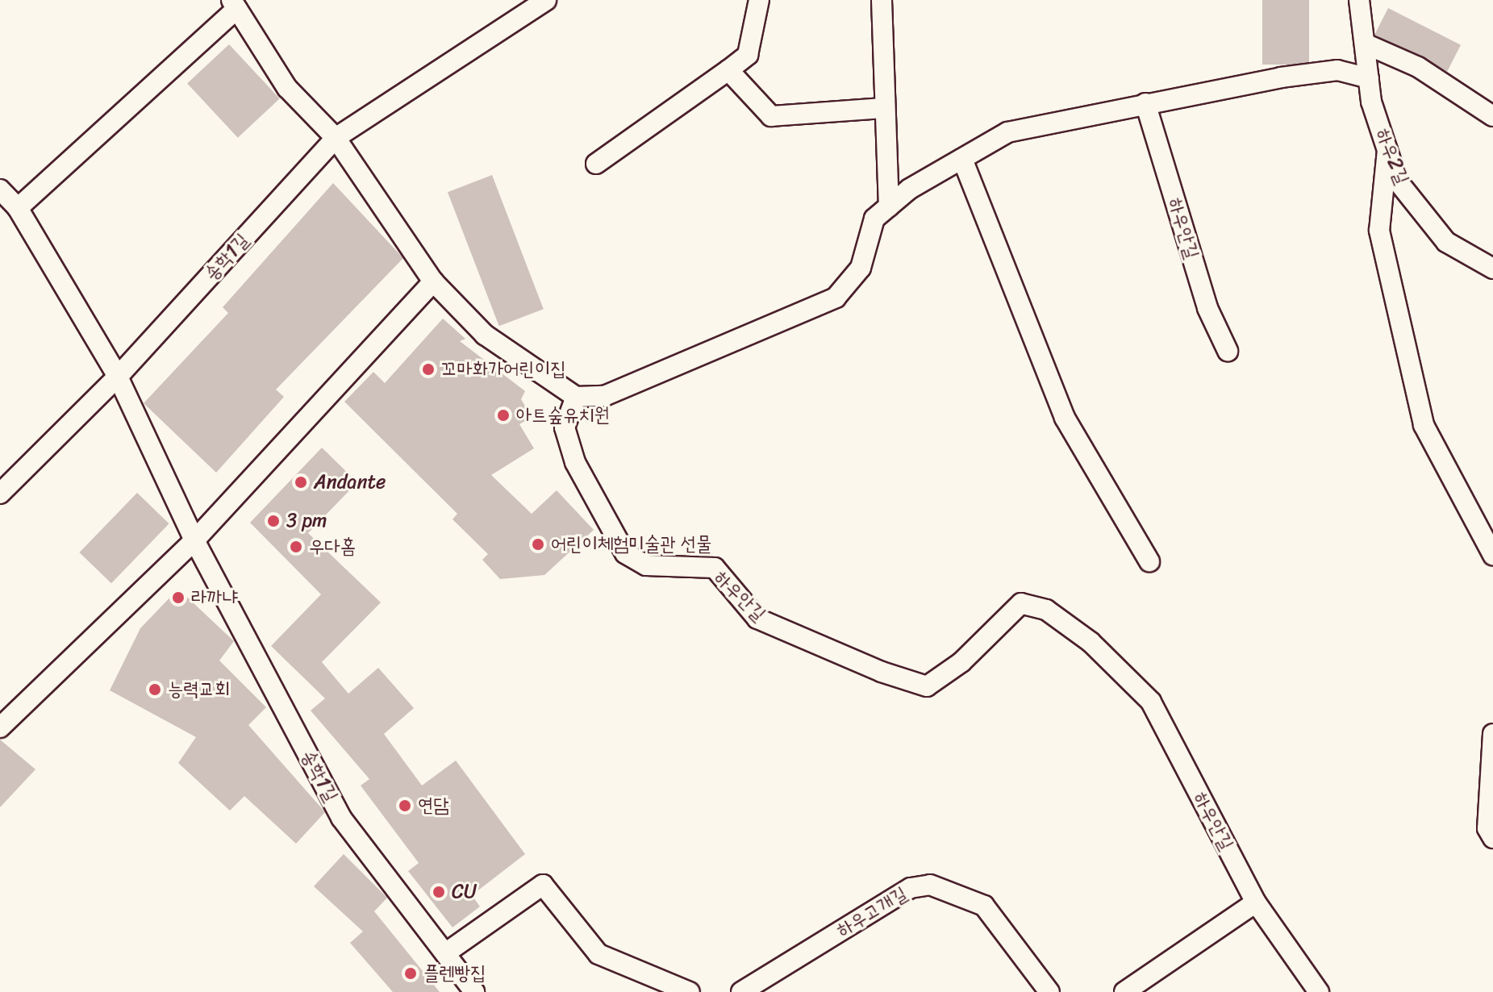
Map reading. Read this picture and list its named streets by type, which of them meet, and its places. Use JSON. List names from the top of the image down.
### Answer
{
  "streets": {
    "street": [
      "하우2길",
      "하우안길",
      "송학1길",
      "하우고개길"
    ]
  },
  "places": [
    "꼬마화가어린이집",
    "아트숲유치원",
    "Andante",
    "3 pm",
    "어린이체험미술관 선물",
    "우다홈",
    "라까냐",
    "능력교회",
    "연담",
    "CU",
    "플렌빵집"
  ]
}
